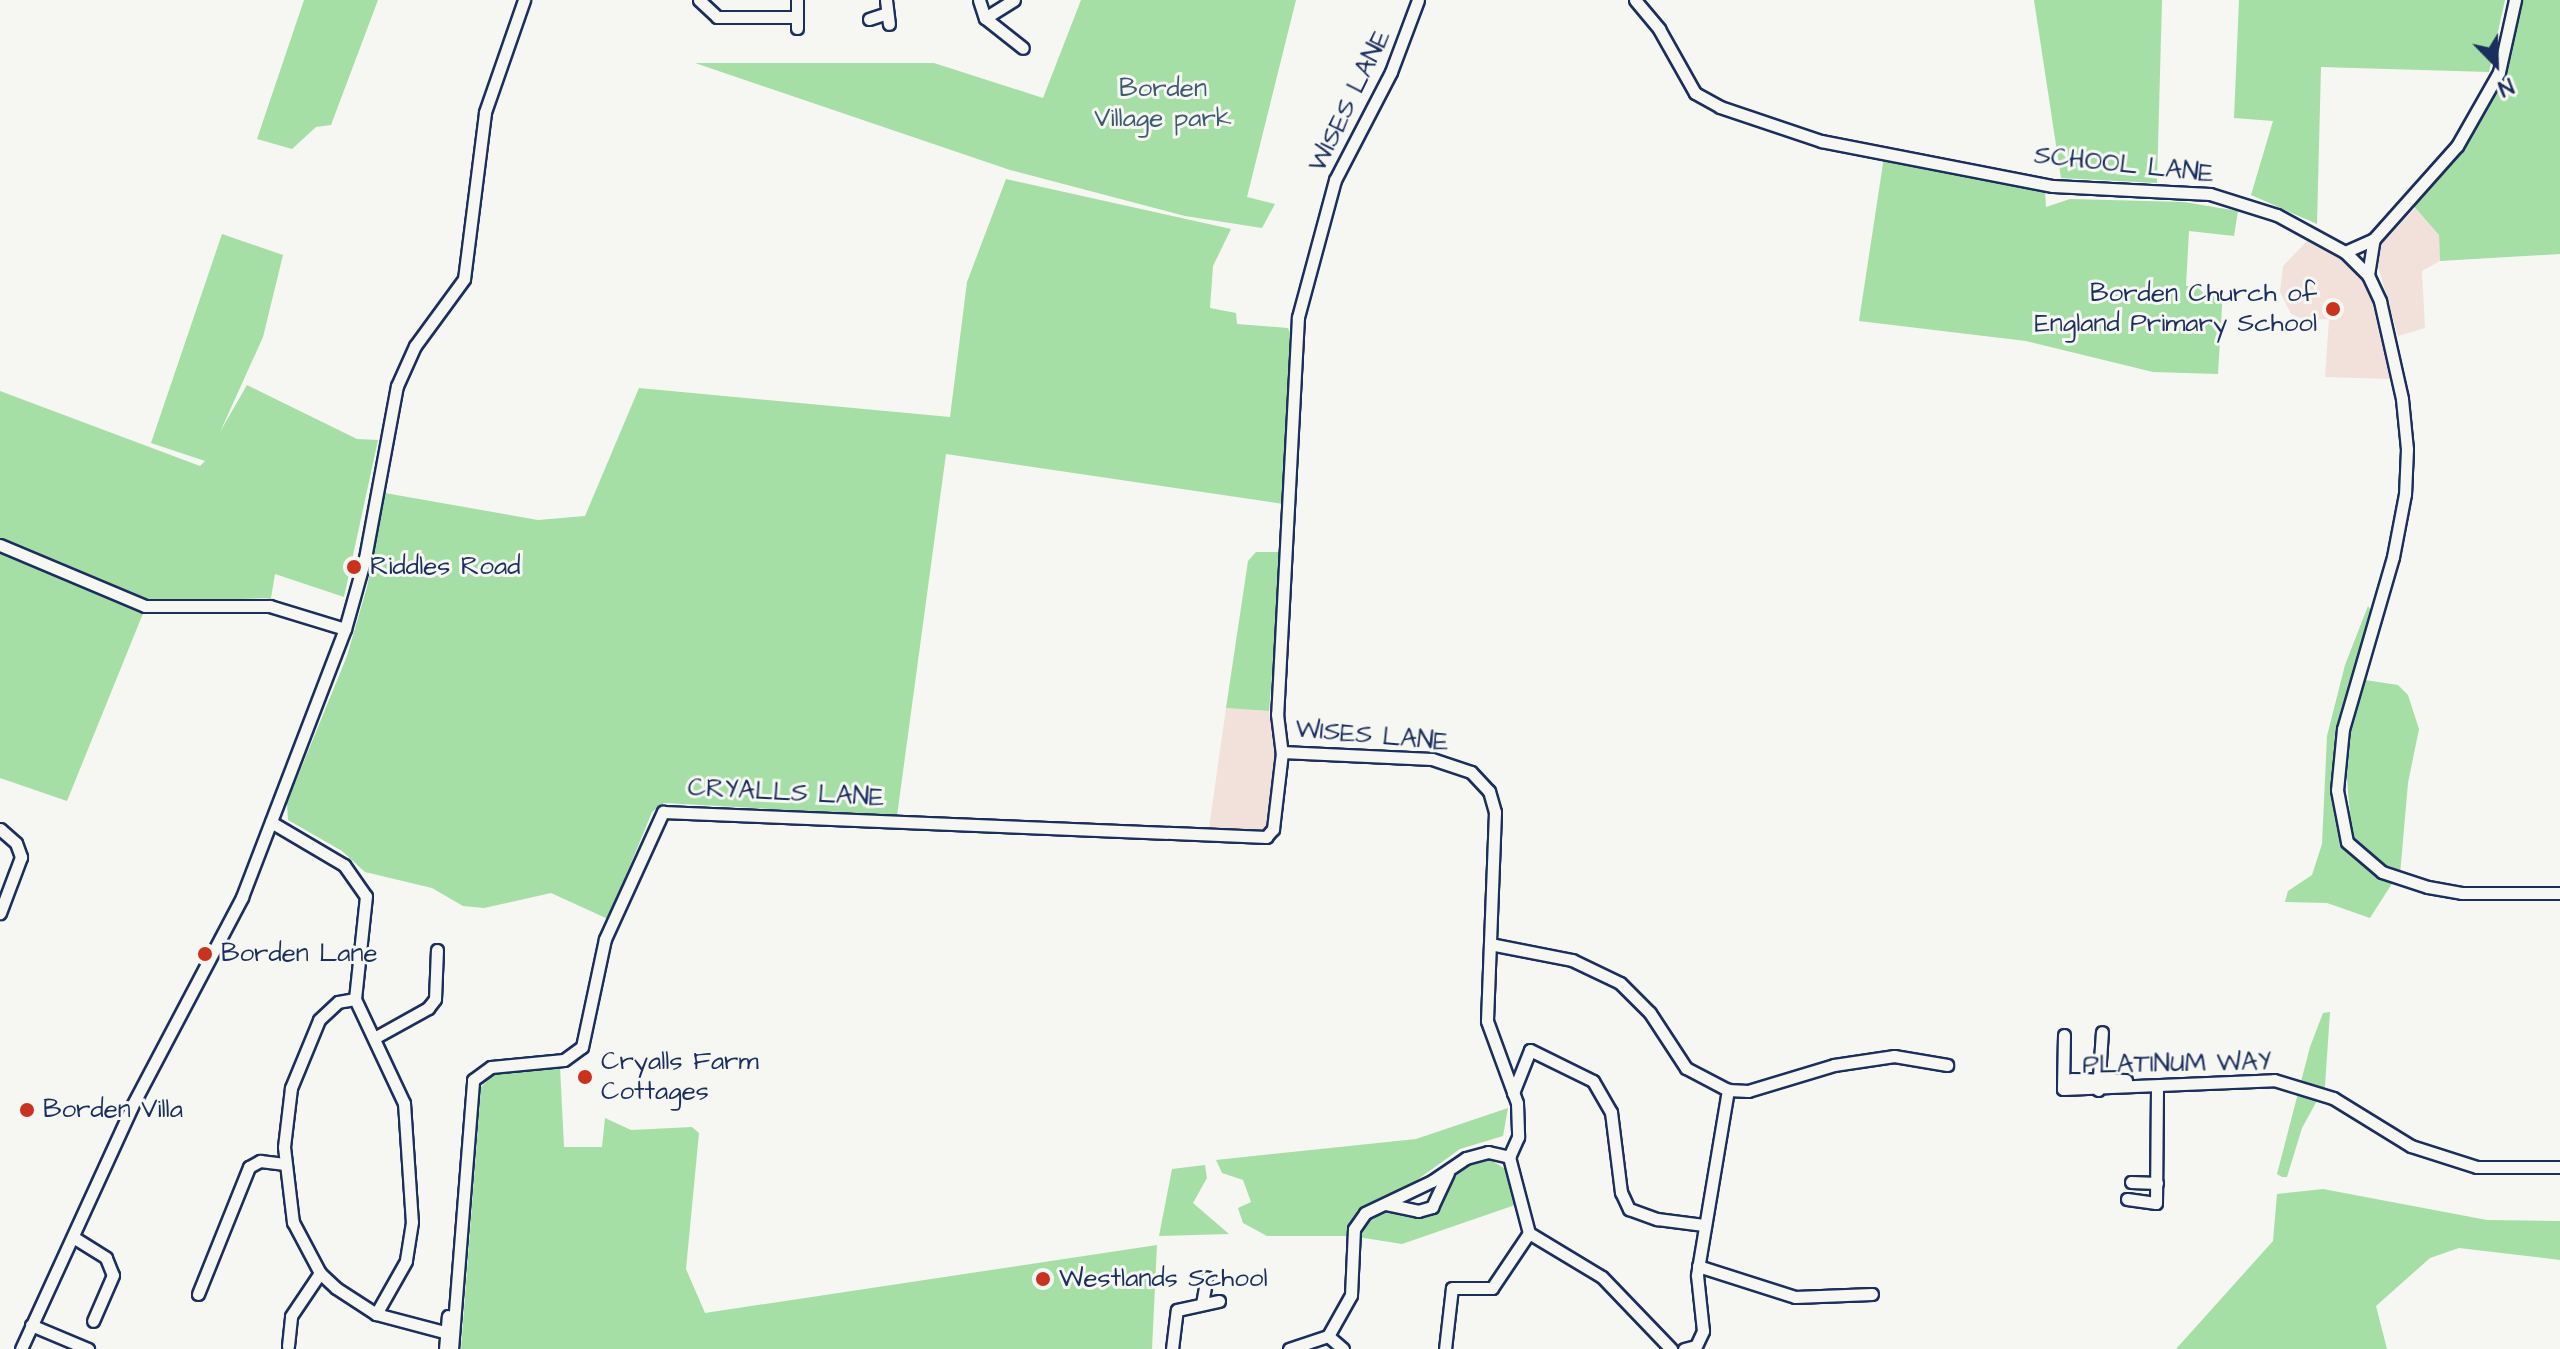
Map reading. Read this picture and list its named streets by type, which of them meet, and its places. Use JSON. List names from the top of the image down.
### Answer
{
  "streets": {
    "street": [
      "WISES LANE",
      "SCHOOL LANE",
      "CRYALLS LANE",
      "PLATINUM WAY"
    ]
  },
  "crossings": [
    ["WISES LANE", "CRYALLS LANE"]
  ],
  "parks": ["Borden Village park"],
  "places": [
    "Borden Church of England Primary School",
    "Riddles Road",
    "Borden Lane",
    "Cryalls Farm Cottages",
    "Borden Villa",
    "Westlands School"
  ],
  "north": "bottom right"
}
